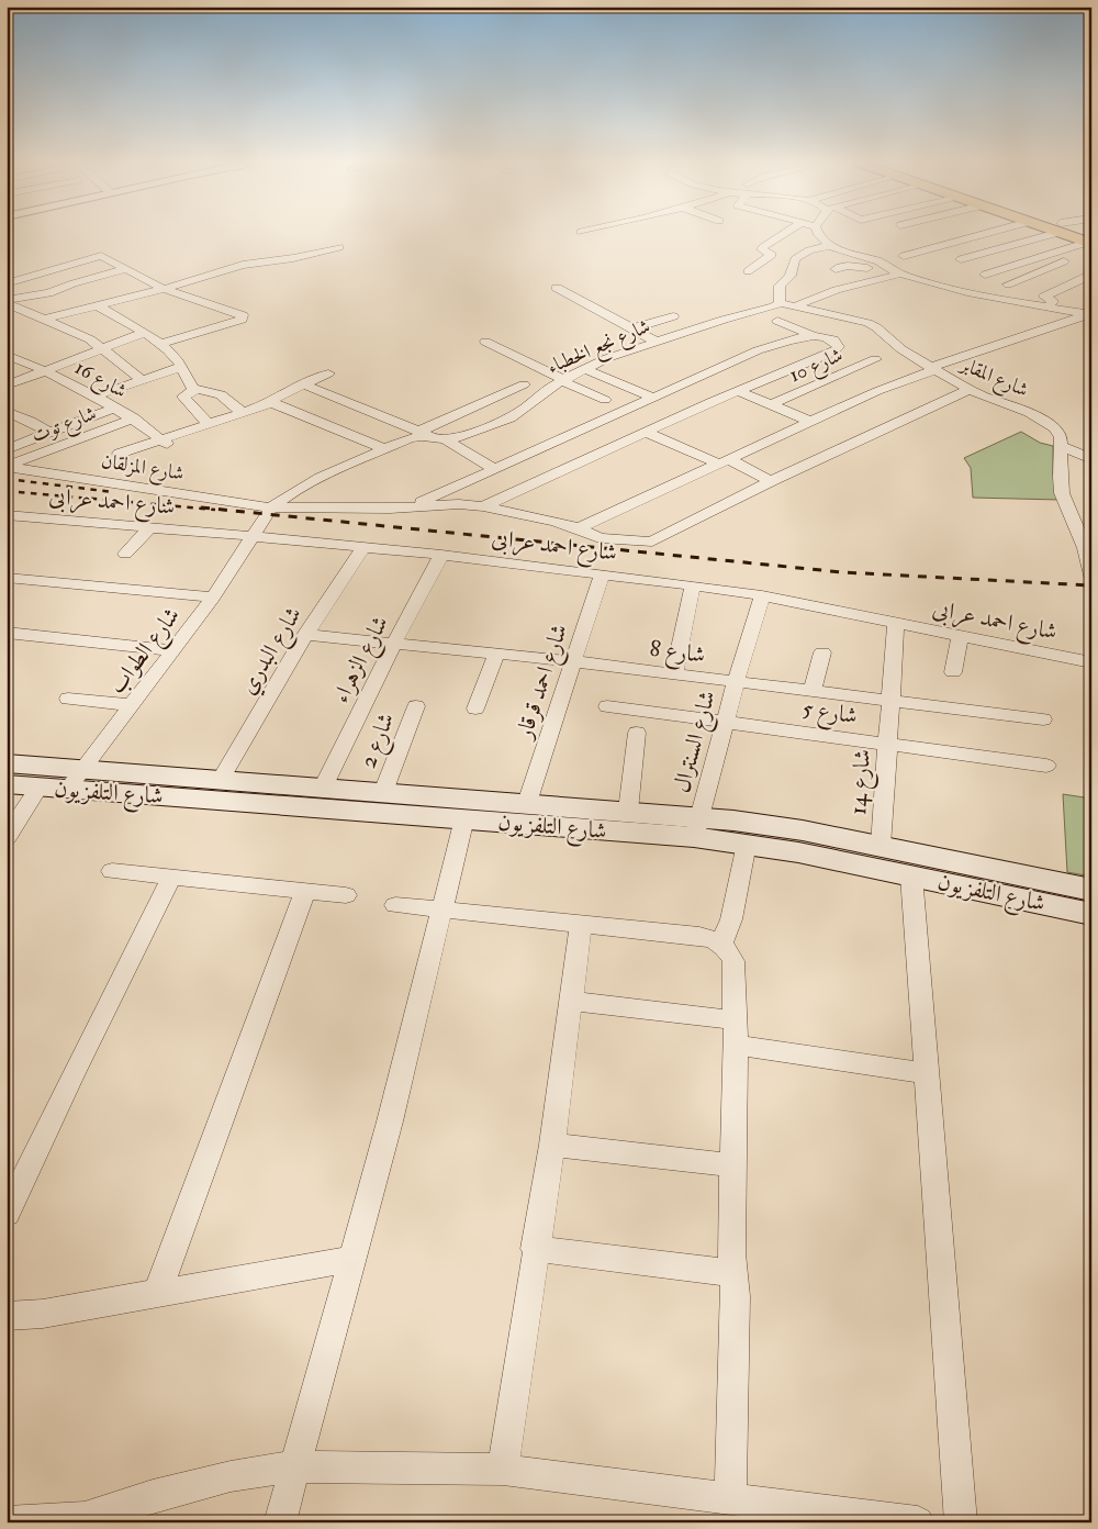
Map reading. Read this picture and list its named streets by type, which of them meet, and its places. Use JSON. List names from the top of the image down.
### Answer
{
  "streets": {
    "main road": ["شارع التلفزيون"],
    "street": [
      "شارع نجع الخطباء",
      "شارع 10",
      "شارع المقابر",
      "شارع 16",
      "شارع توت",
      "شارع المزلقان",
      "شارع احمد عرابى",
      "شارع الطواب",
      "شارع البدري",
      "شارع 8",
      "شارع الزهراء",
      "شارع احمد قرقار",
      "شارع 5",
      "شارع 2",
      "شارع السنترال",
      "شارع 14"
    ]
  },
  "crossings": [
    ["شارع نجع الخطباء", "شارع المقابر"],
    ["شارع نجع الخطباء", "شارع المزلقان"],
    ["شارع نجع الخطباء", "شارع احمد عرابى"],
    ["شارع نجع الخطباء", "شارع الطواب"],
    ["شارع المقابر", "شارع المزلقان"],
    ["شارع 16", "شارع توت"],
    ["شارع توت", "شارع المزلقان"],
    ["شارع احمد عرابى", "شارع الطواب"],
    ["شارع احمد عرابى", "شارع البدري"],
    ["شارع احمد عرابى", "شارع الزهراء"],
    ["شارع احمد عرابى", "شارع احمد قرقار"],
    ["شارع احمد عرابى", "شارع السنترال"],
    ["شارع احمد عرابى", "شارع 14"],
    ["شارع الطواب", "شارع التلفزيون"],
    ["شارع البدري", "شارع 8"],
    ["شارع البدري", "شارع التلفزيون"],
    ["شارع 8", "شارع الزهراء"],
    ["شارع 8", "شارع احمد قرقار"],
    ["شارع 8", "شارع السنترال"],
    ["شارع 8", "شارع 14"],
    ["شارع الزهراء", "شارع التلفزيون"],
    ["شارع احمد قرقار", "شارع التلفزيون"],
    ["شارع 5", "شارع السنترال"],
    ["شارع 5", "شارع 14"],
    ["شارع 2", "شارع التلفزيون"],
    ["شارع السنترال", "شارع التلفزيون"],
    ["شارع 14", "شارع التلفزيون"]
  ]
}
